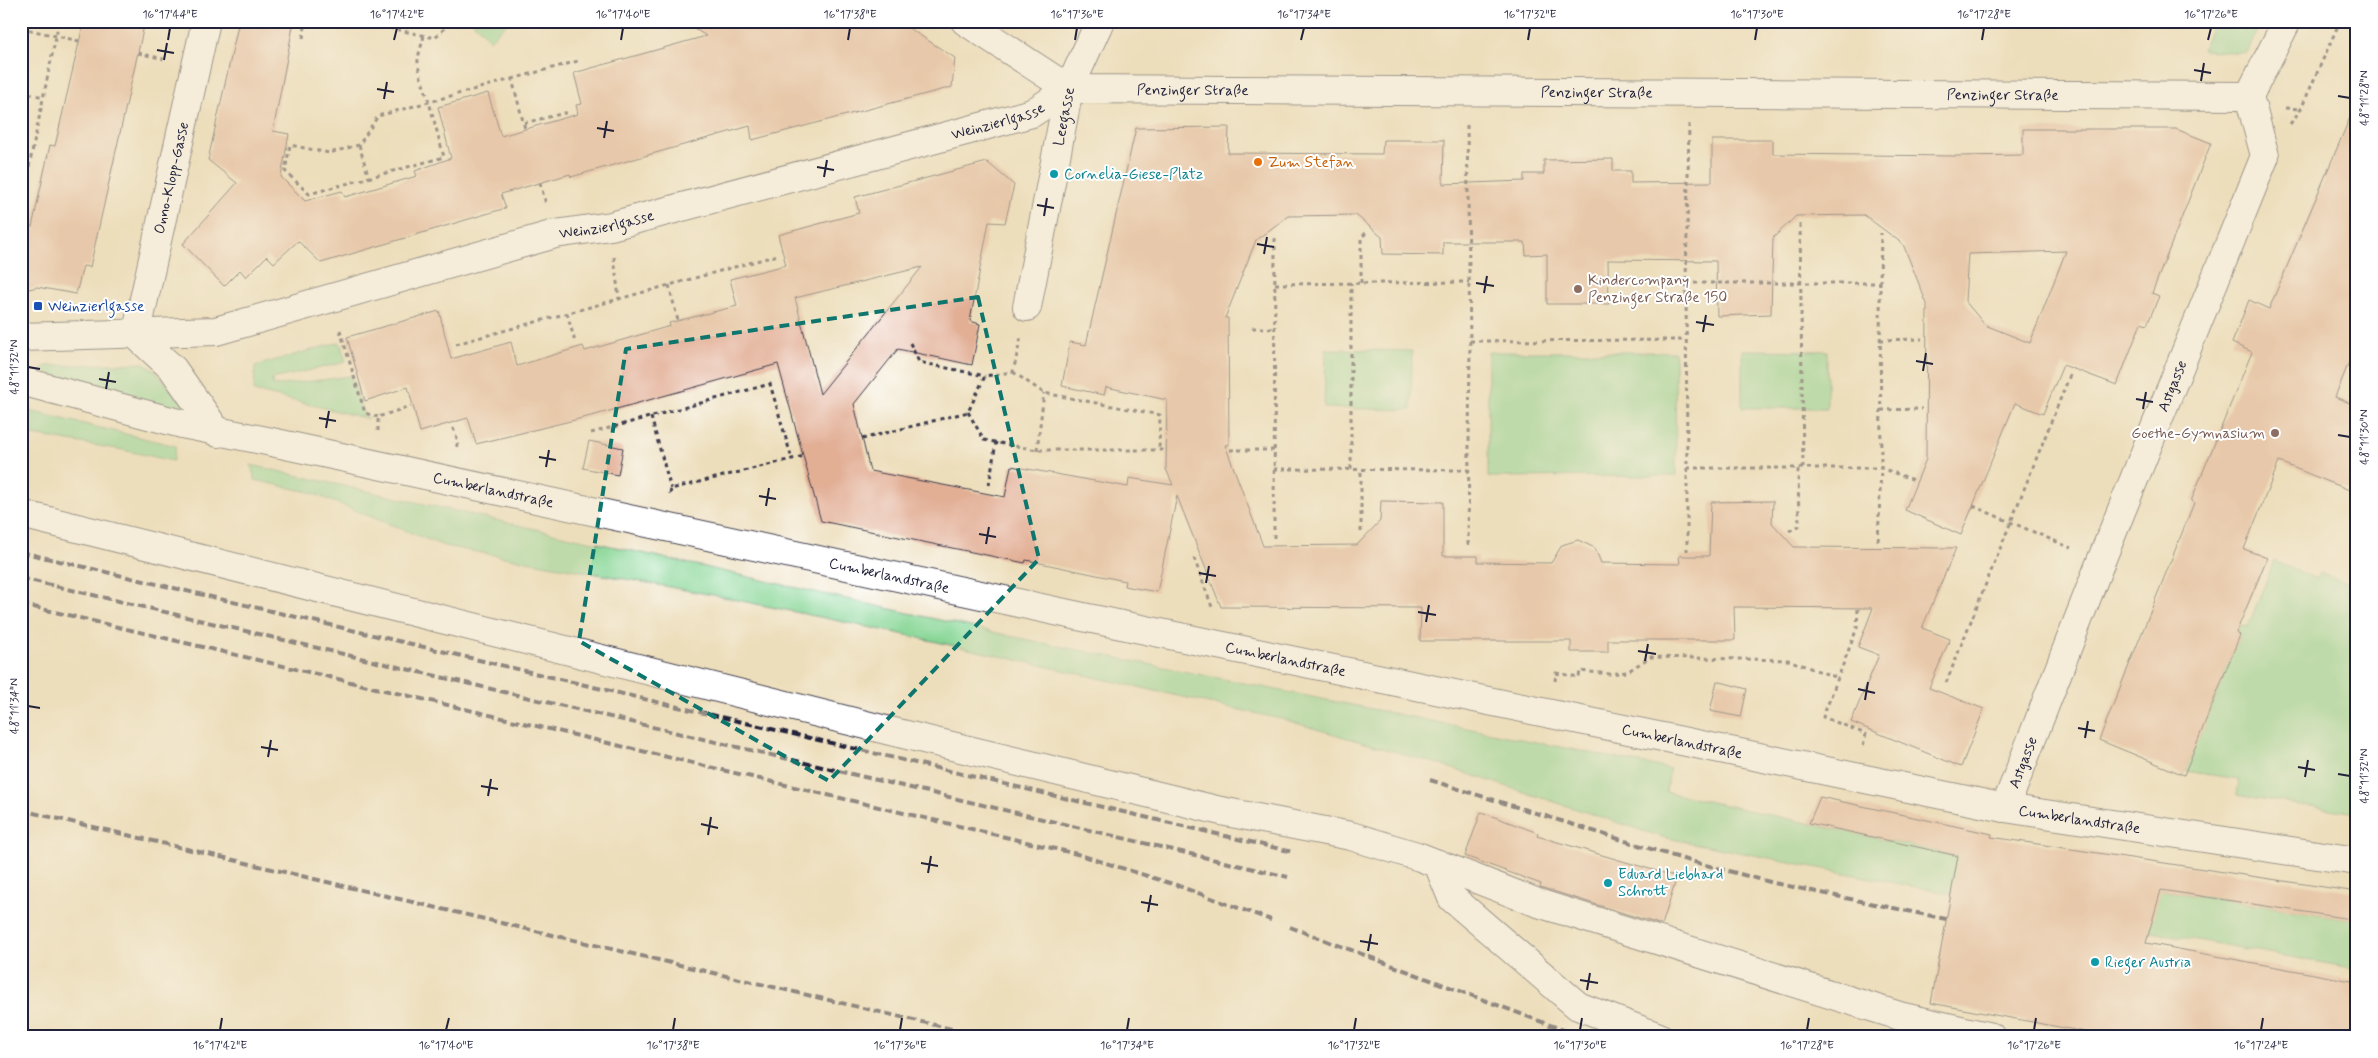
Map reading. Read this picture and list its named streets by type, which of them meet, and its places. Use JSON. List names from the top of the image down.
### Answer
{
  "streets": {
    "street": [
      "Penzinger Straße",
      "Leegasse",
      "Weinzierlgasse",
      "Onno-Klopp-Gasse",
      "Astgasse",
      "Cumberlandstraße"
    ]
  },
  "crossings": [
    ["Penzinger Straße", "Leegasse"],
    ["Penzinger Straße", "Weinzierlgasse"],
    ["Leegasse", "Weinzierlgasse"],
    ["Weinzierlgasse", "Onno-Klopp-Gasse"],
    ["Astgasse", "Cumberlandstraße"]
  ],
  "places": {
    "other": [
      "Zum Stefan",
      "Cornelia-Giese-Platz",
      "Kindercompany Penzinger Straße 150",
      "Goethe-Gymnasium",
      "Eduard Liebhard Schrott",
      "Rieger Austria"
    ],
    "transit": ["Weinzierlgasse"]
  },
  "coordinates": [
    "16°17'44\"E",
    "16°17'42\"E",
    "16°17'40\"E",
    "16°17'38\"E",
    "16°17'36\"E",
    "16°17'34\"E",
    "16°17'32\"E",
    "16°17'30\"E",
    "16°17'28\"E",
    "16°17'26\"E",
    "48°11'28\"N",
    "48°11'32\"N",
    "48°11'30\"N",
    "48°11'34\"N",
    "16°17'24\"E"
  ]
}
